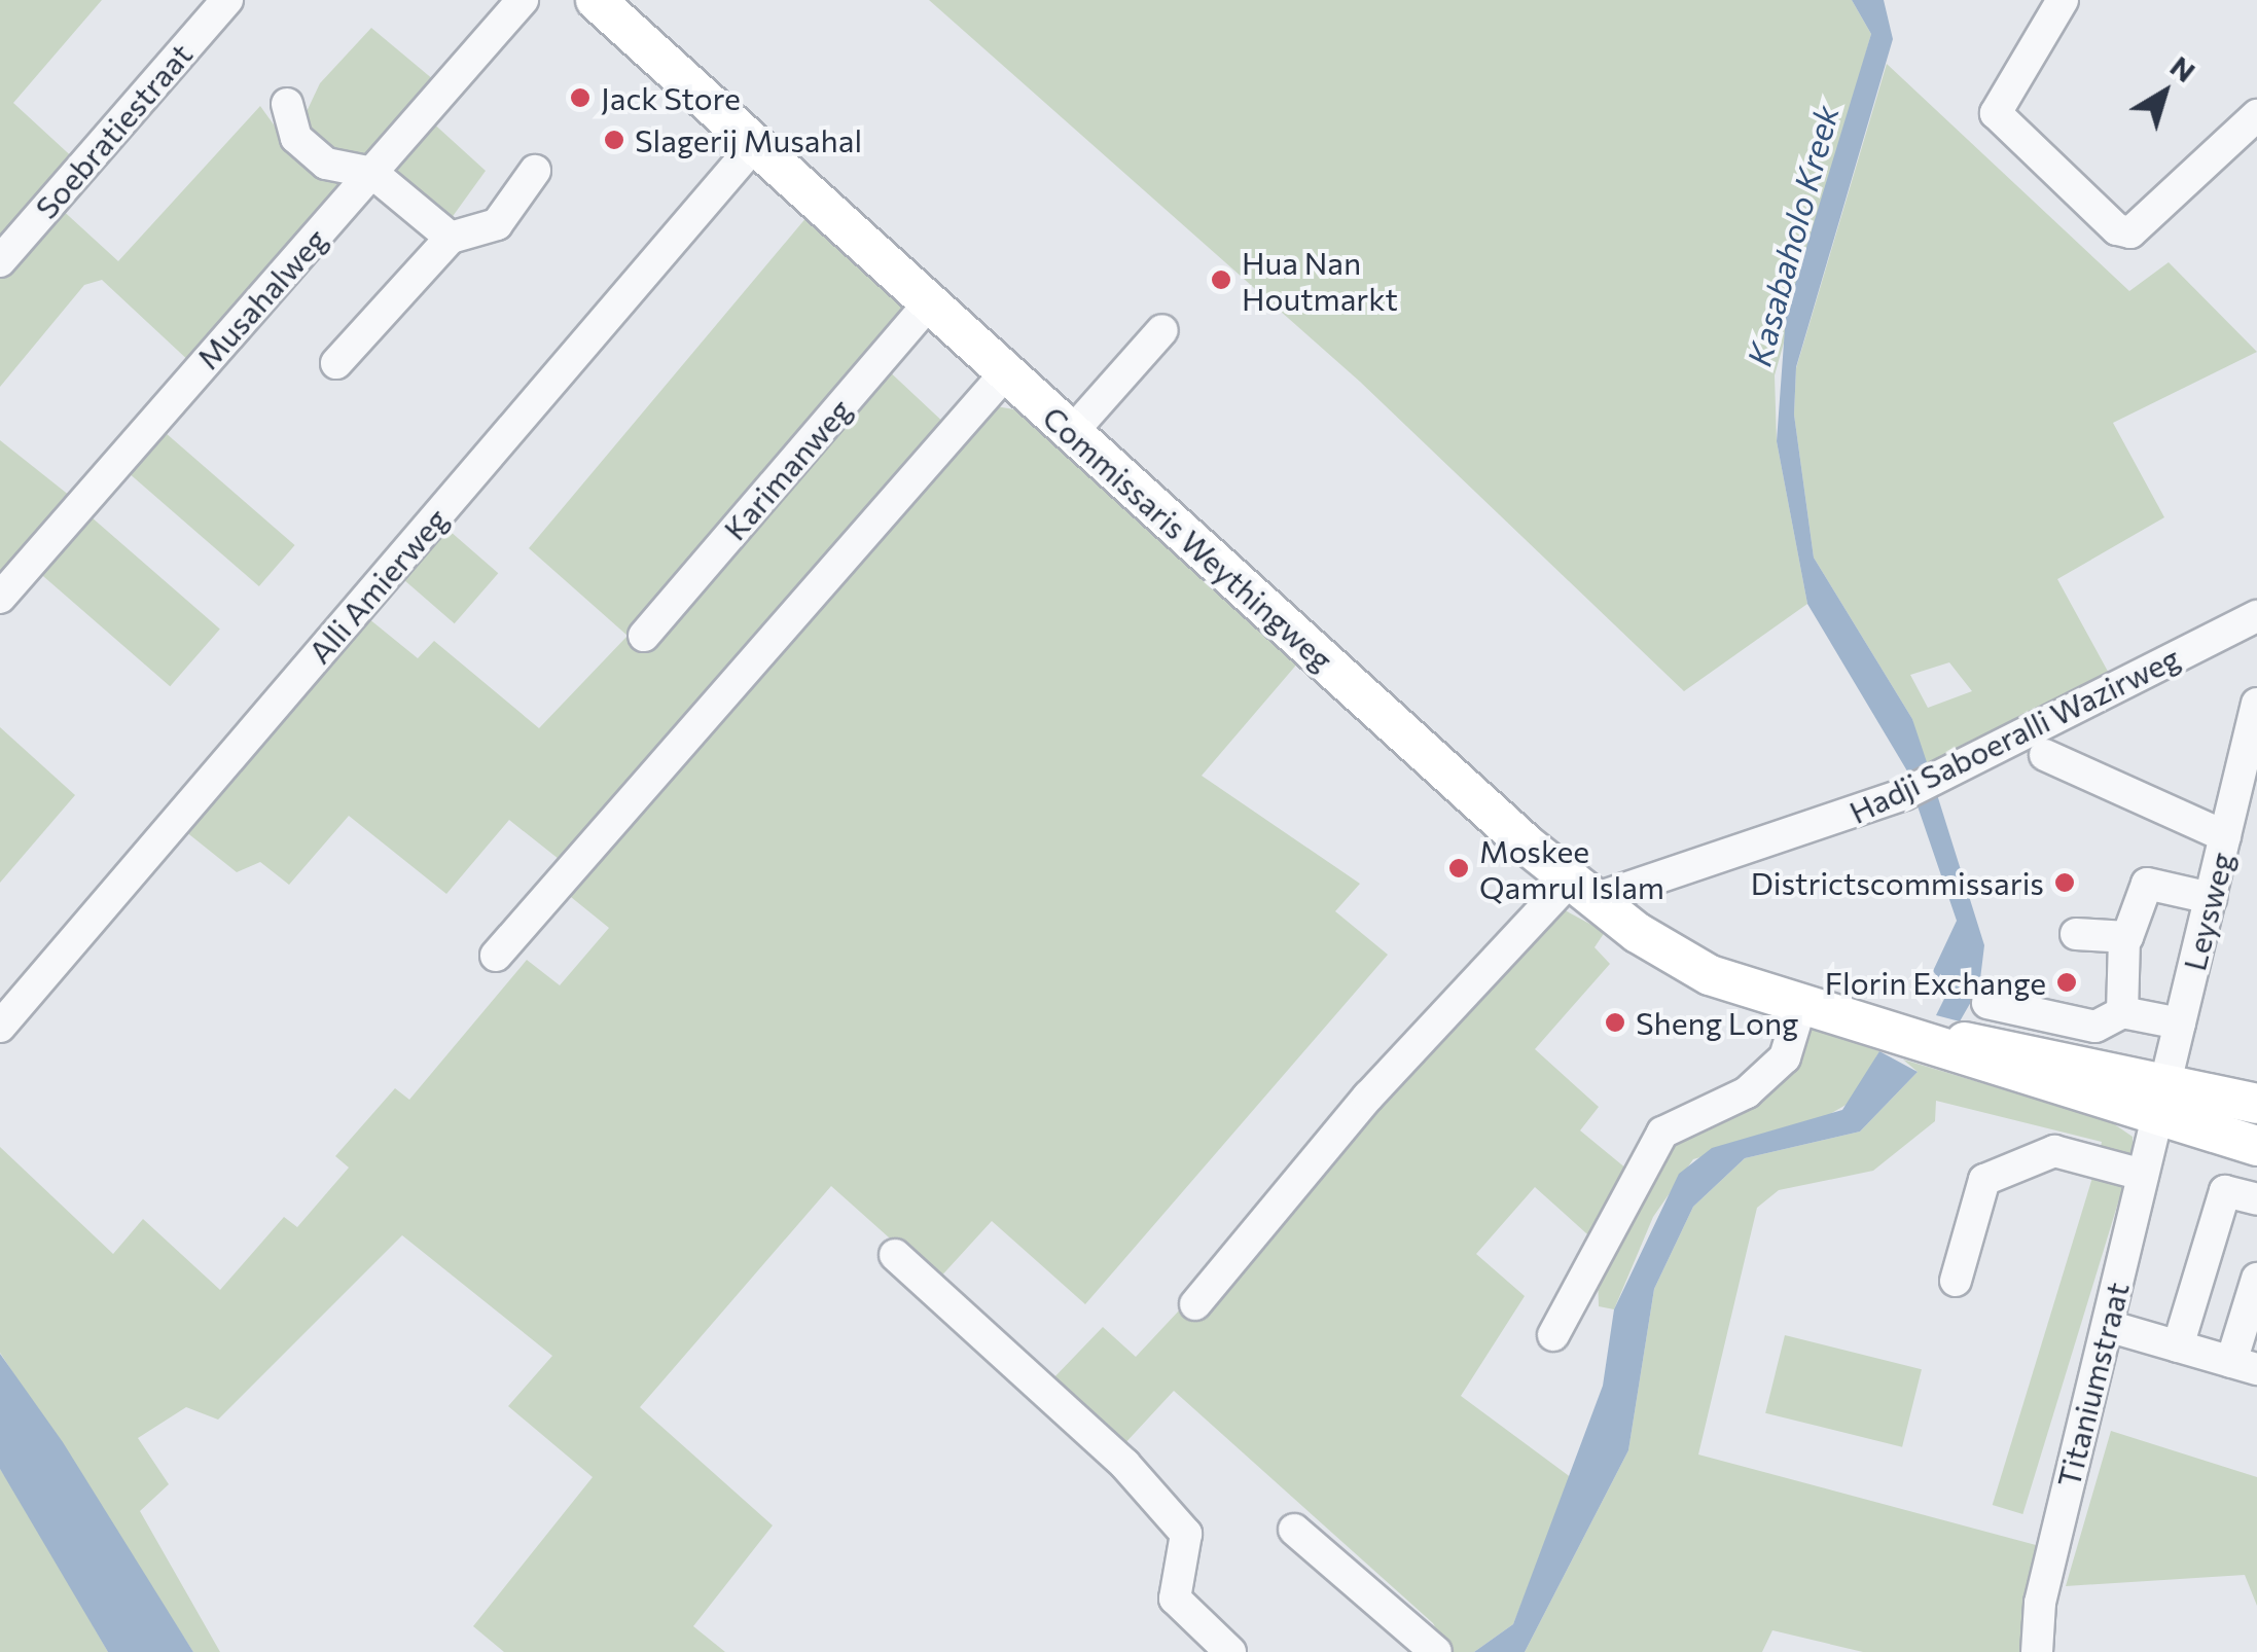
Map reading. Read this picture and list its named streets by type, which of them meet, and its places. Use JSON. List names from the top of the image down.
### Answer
{
  "streets": {
    "main road": ["Commissaris Weythingweg"],
    "street": [
      "Soebratiestraat",
      "Musahalweg",
      "Karimanweg",
      "Alli Amierweg",
      "Hadji Saboeralli Wazirweg",
      "Leysweg",
      "Titaniumstraat"
    ]
  },
  "crossings": [
    ["Karimanweg", "Commissaris Weythingweg"],
    ["Commissaris Weythingweg", "Alli Amierweg"],
    ["Commissaris Weythingweg", "Hadji Saboeralli Wazirweg"],
    ["Leysweg", "Titaniumstraat"]
  ],
  "water": ["Kasabaholo Kreek"],
  "places": [
    "Jack Store",
    "Slagerij Musahal",
    "Hua Nan Houtmarkt",
    "Moskee Qamrul Islam",
    "Districtscommissaris",
    "Florin Exchange",
    "Sheng Long"
  ],
  "north": "top right"
}
